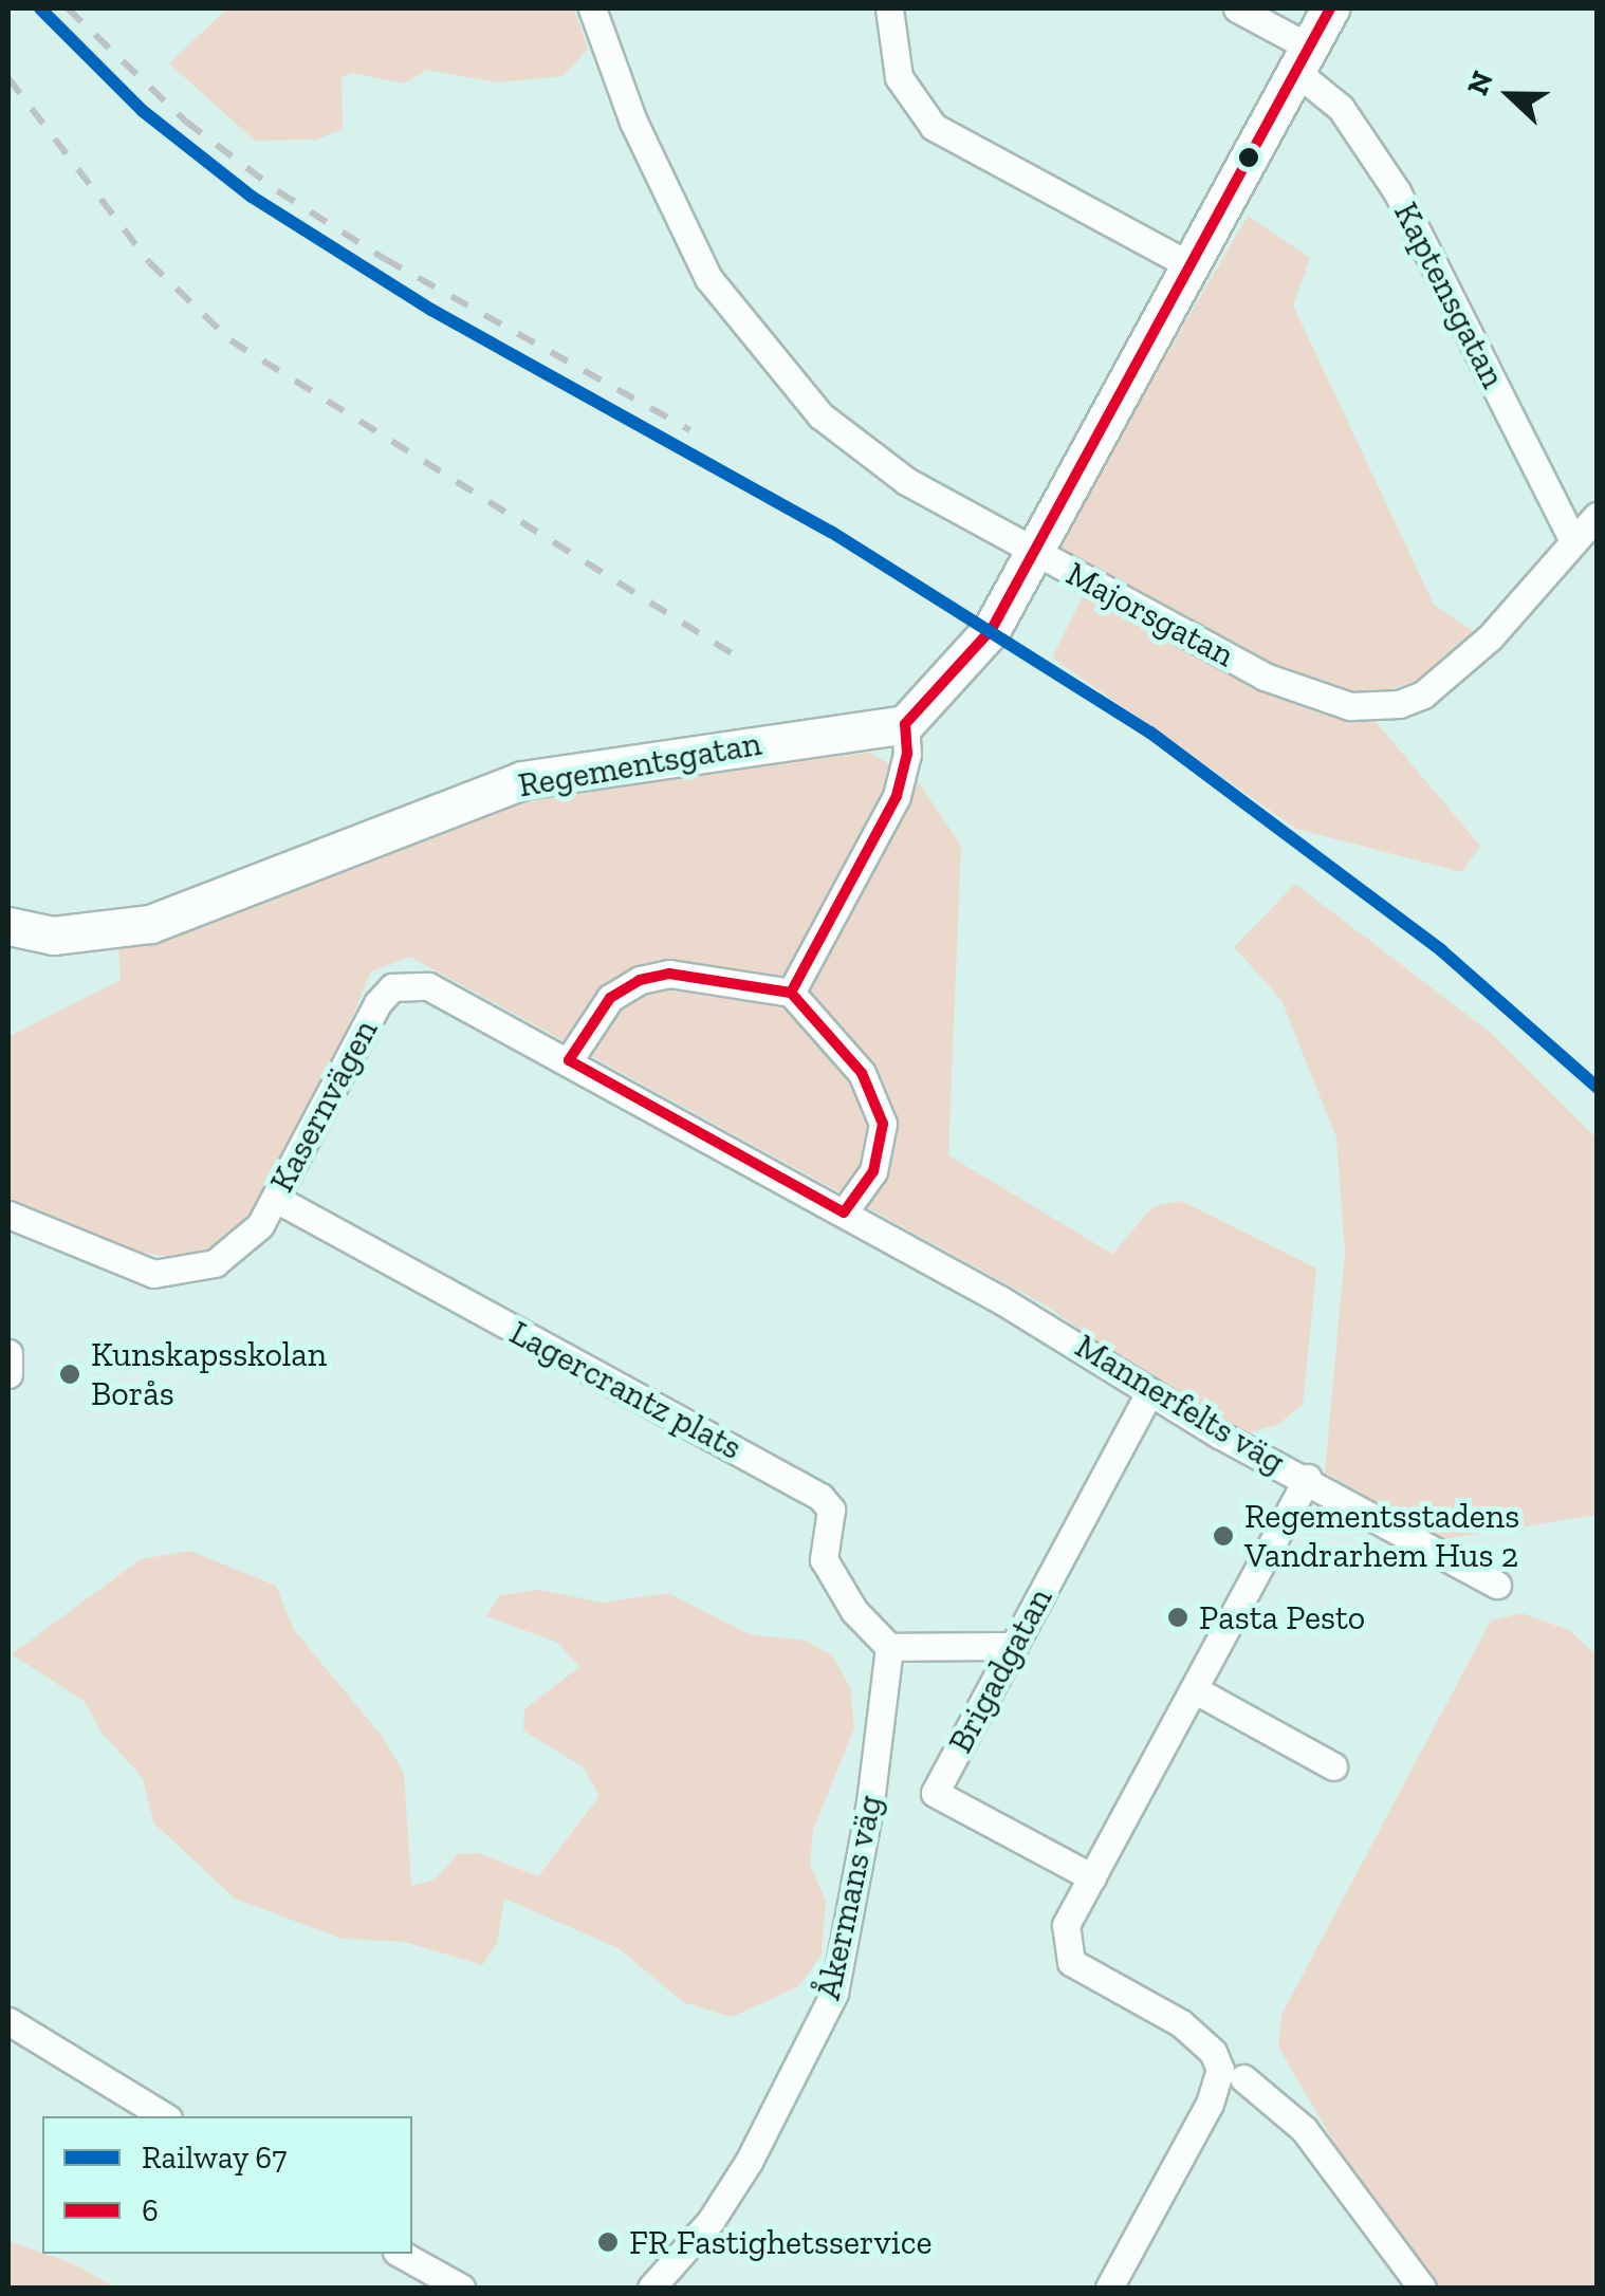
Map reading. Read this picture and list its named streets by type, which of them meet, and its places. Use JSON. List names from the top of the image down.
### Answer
{
  "streets": {
    "street": [
      "Kaptensgatan",
      "Majorsgatan",
      "Regementsgatan",
      "Kasernvägen",
      "Lagercrantz plats",
      "Mannerfelts väg",
      "Brigadgatan",
      "Åkermans väg"
    ]
  },
  "crossings": [
    ["Kaptensgatan", "Majorsgatan"],
    ["Kasernvägen", "Lagercrantz plats"],
    ["Kasernvägen", "Mannerfelts väg"],
    ["Lagercrantz plats", "Åkermans väg"],
    ["Mannerfelts väg", "Brigadgatan"]
  ],
  "places": [
    "Kunskapsskolan Borås",
    "Regementsstadens Vandrarhem Hus 2",
    "Pasta Pesto",
    "FR Fastighetsservice"
  ],
  "lines": ["rail line 67", "transit line 6"],
  "legend": ["Railway 67", "6"],
  "north": "left"
}
